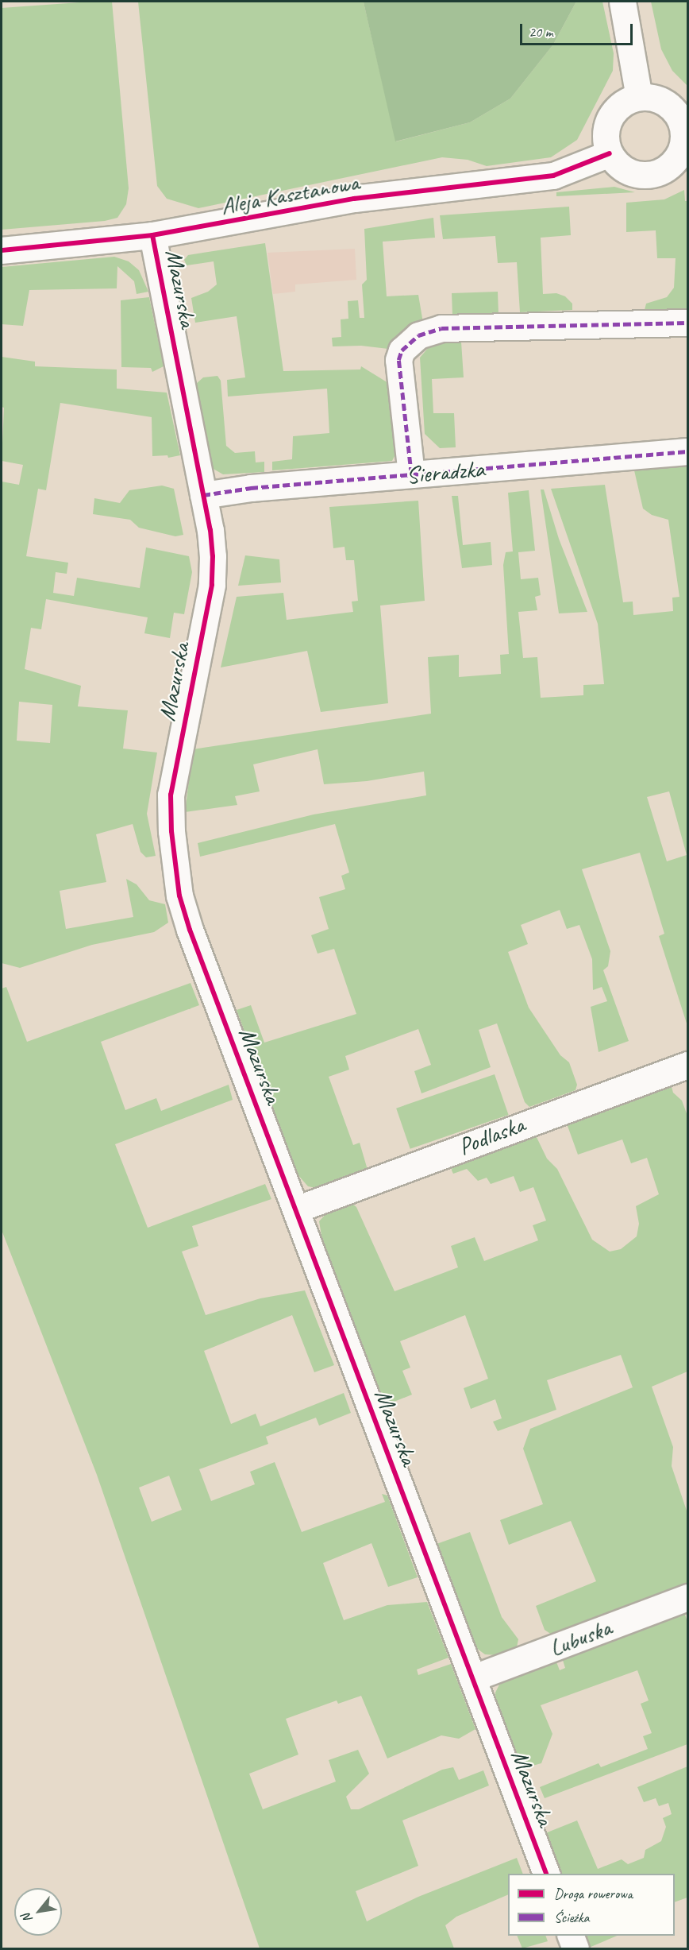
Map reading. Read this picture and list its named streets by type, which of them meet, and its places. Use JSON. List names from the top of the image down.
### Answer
{
  "streets": {
    "street": [
      "Aleja Kasztanowa",
      "Mazurska",
      "Sieradzka",
      "Podlaska",
      "Lubuska"
    ]
  },
  "crossings": [
    ["Aleja Kasztanowa", "Mazurska"],
    ["Mazurska", "Sieradzka"],
    ["Mazurska", "Podlaska"],
    ["Mazurska", "Lubuska"]
  ],
  "legend": ["Droga rowerowa", "Ścieżka"],
  "scale_bar": "20 m",
  "north": "bottom left"
}
